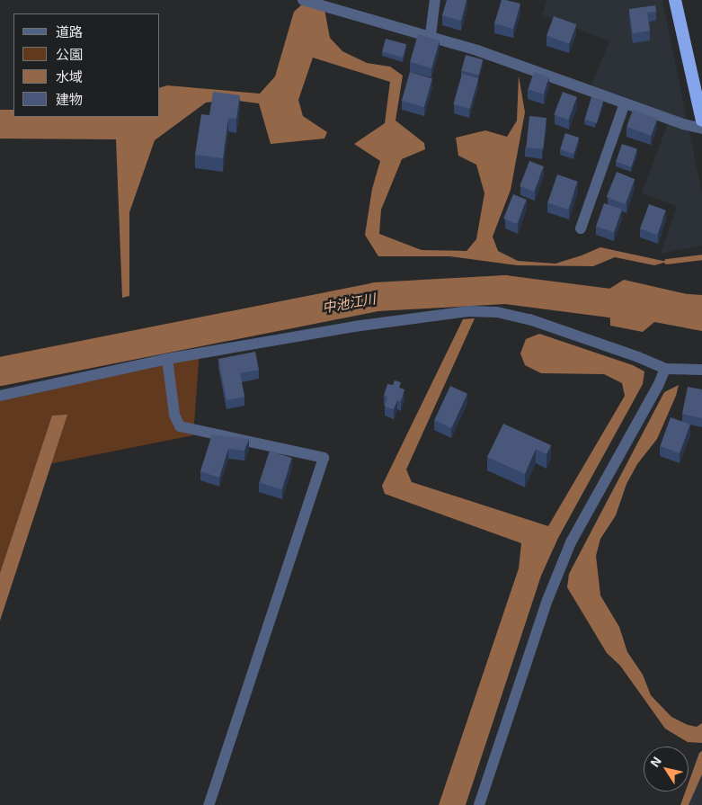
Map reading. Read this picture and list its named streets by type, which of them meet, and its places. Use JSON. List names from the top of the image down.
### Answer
{
  "water": ["中池江川"],
  "legend": [
    "道路",
    "公園",
    "水域",
    "建物"
  ],
  "north": "top left"
}
